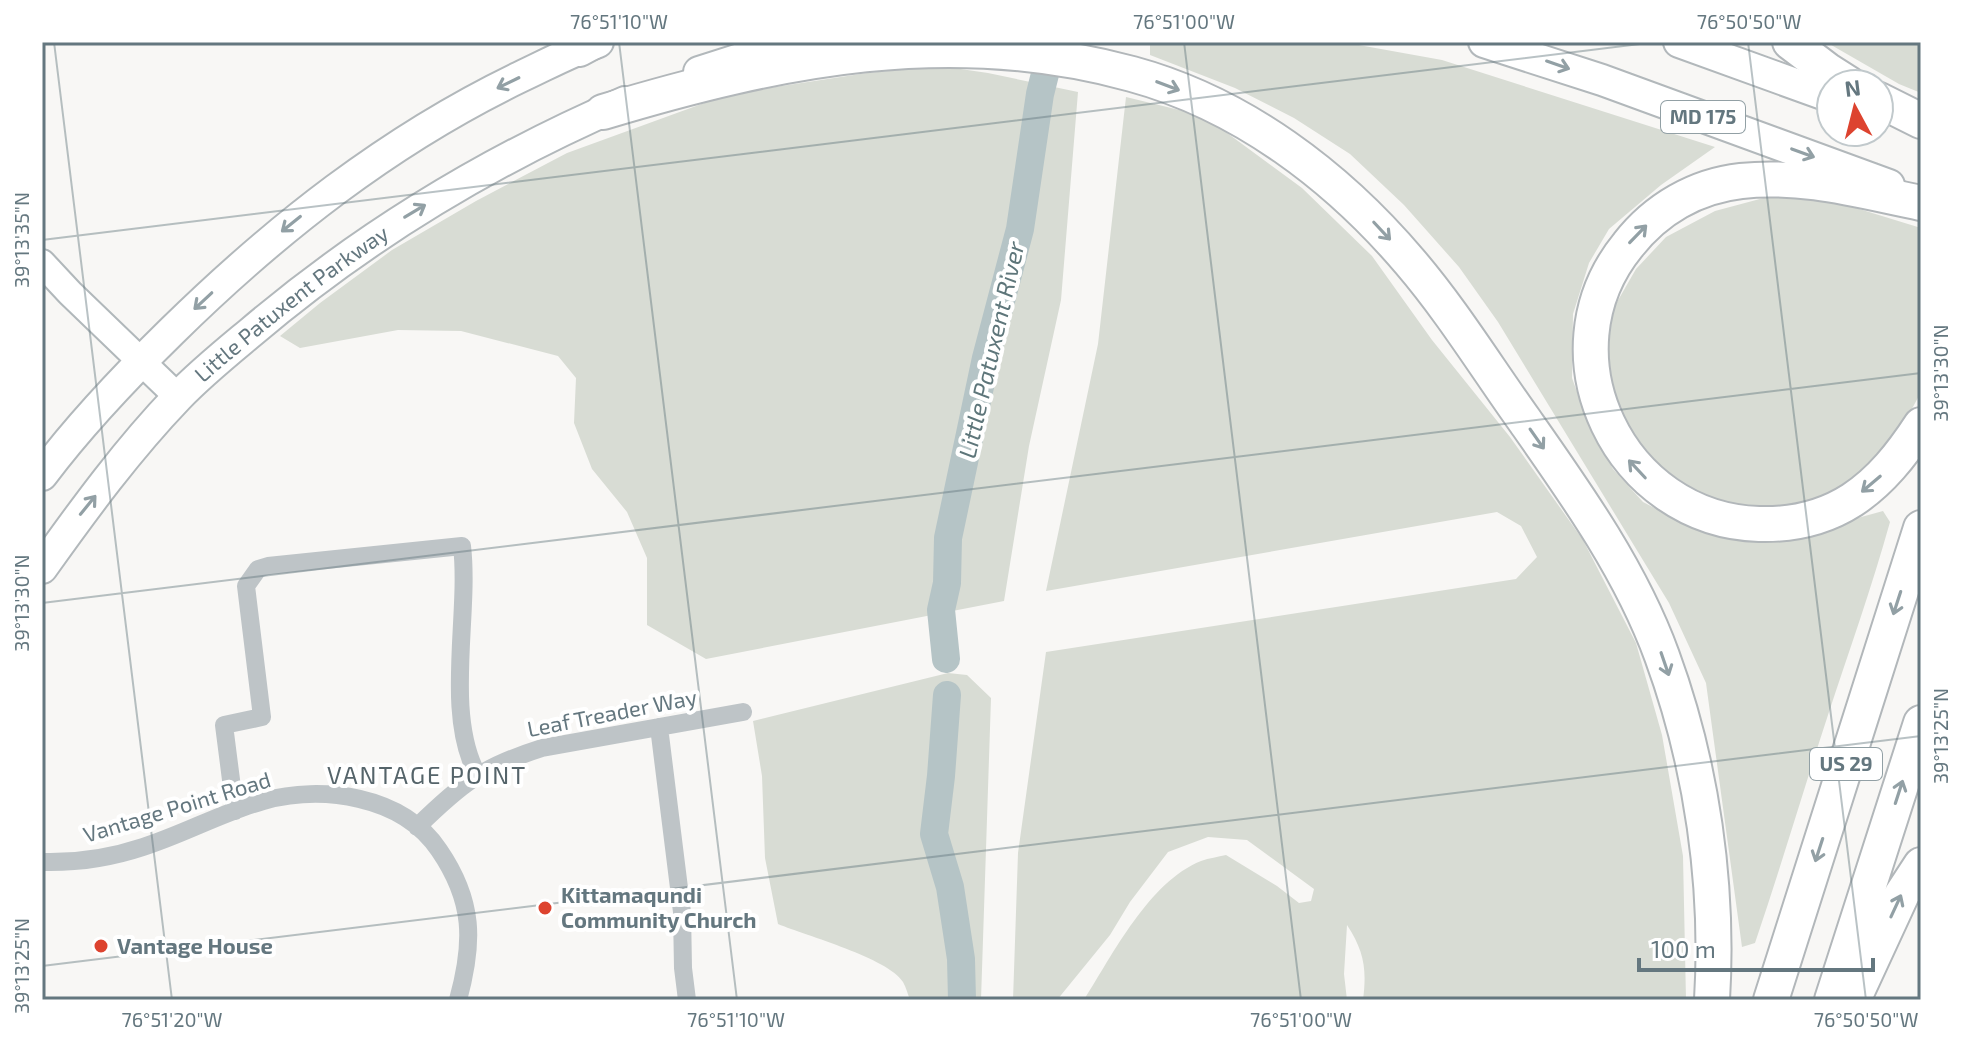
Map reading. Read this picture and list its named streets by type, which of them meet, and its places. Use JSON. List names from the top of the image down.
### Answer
{
  "streets": {
    "highway": ["US 29"],
    "main road": ["MD 175", "Little Patuxent Parkway"],
    "street": ["Leaf Treader Way", "Vantage Point Road"]
  },
  "crossings": [
    ["Leaf Treader Way", "Vantage Point Road"]
  ],
  "districts": ["VANTAGE POINT"],
  "water": ["Little Patuxent River"],
  "places": ["Kittamaqundi Community Church", "Vantage House"],
  "scale_bar": "100 m",
  "north": "top",
  "coordinates": [
    "76°51'10\"W",
    "76°51'00\"W",
    "76°50'50\"W",
    "39°13'35\"N",
    "39°13'30\"N",
    "39°13'25\"N",
    "76°51'20\"W"
  ]
}
